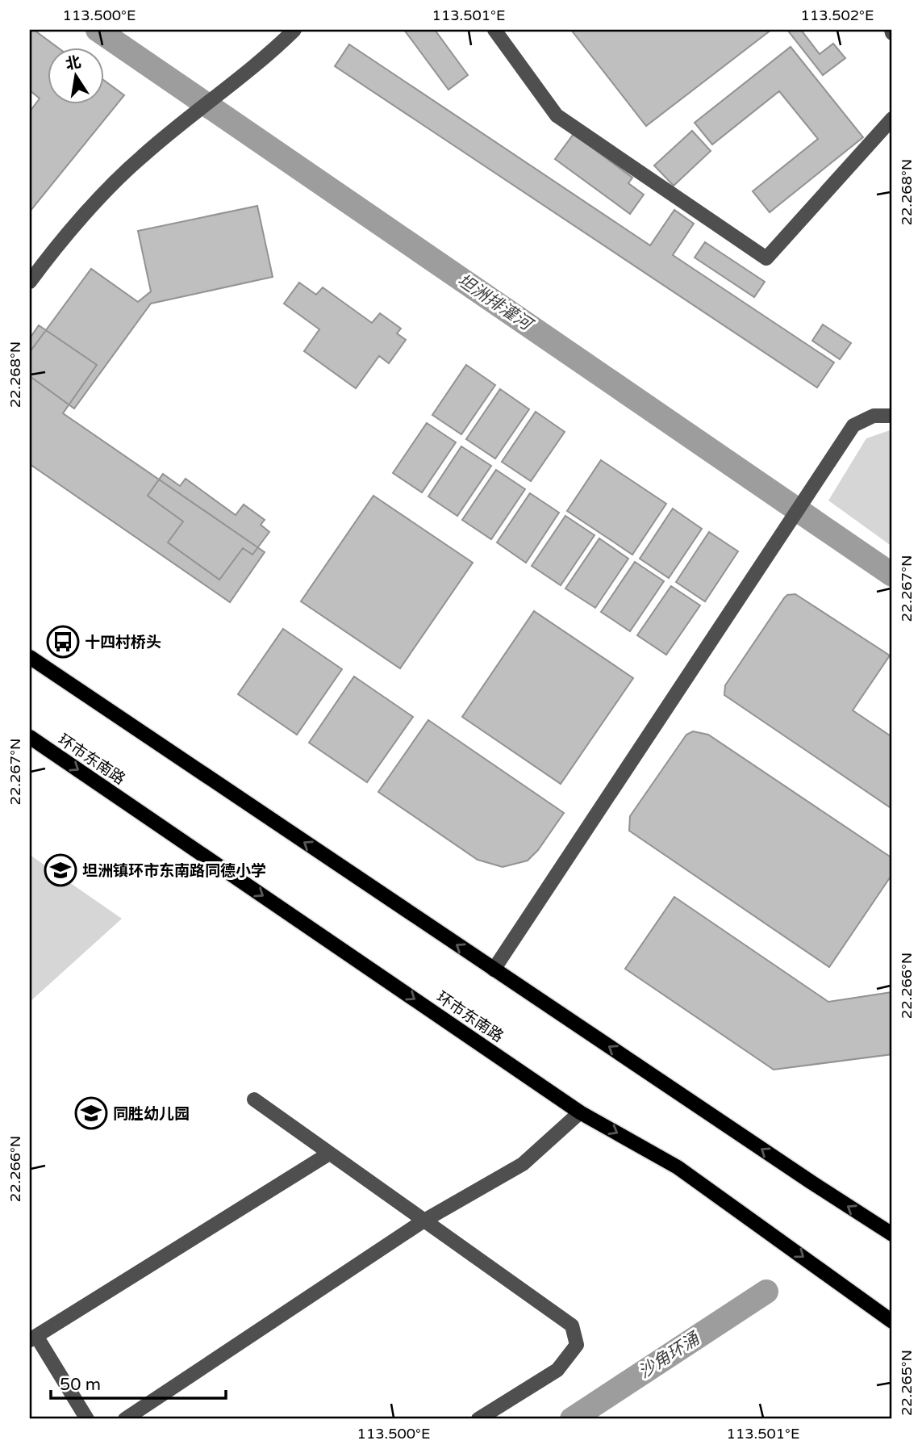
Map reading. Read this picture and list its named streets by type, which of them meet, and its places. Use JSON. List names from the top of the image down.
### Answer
{
  "streets": {
    "main road": ["环市东南路"]
  },
  "water": ["坦洲排灌河", "沙角环涌"],
  "places": {
    "bus stop": ["十四村桥头"],
    "school or university": ["坦洲镇环市东南路同德小学", "同胜幼儿园"]
  },
  "scale_bar": "50 m",
  "north": "top",
  "coordinates": [
    "113.500°E",
    "113.501°E",
    "113.502°E",
    "22.268°N",
    "22.267°N",
    "22.266°N",
    "22.265°N"
  ]
}
